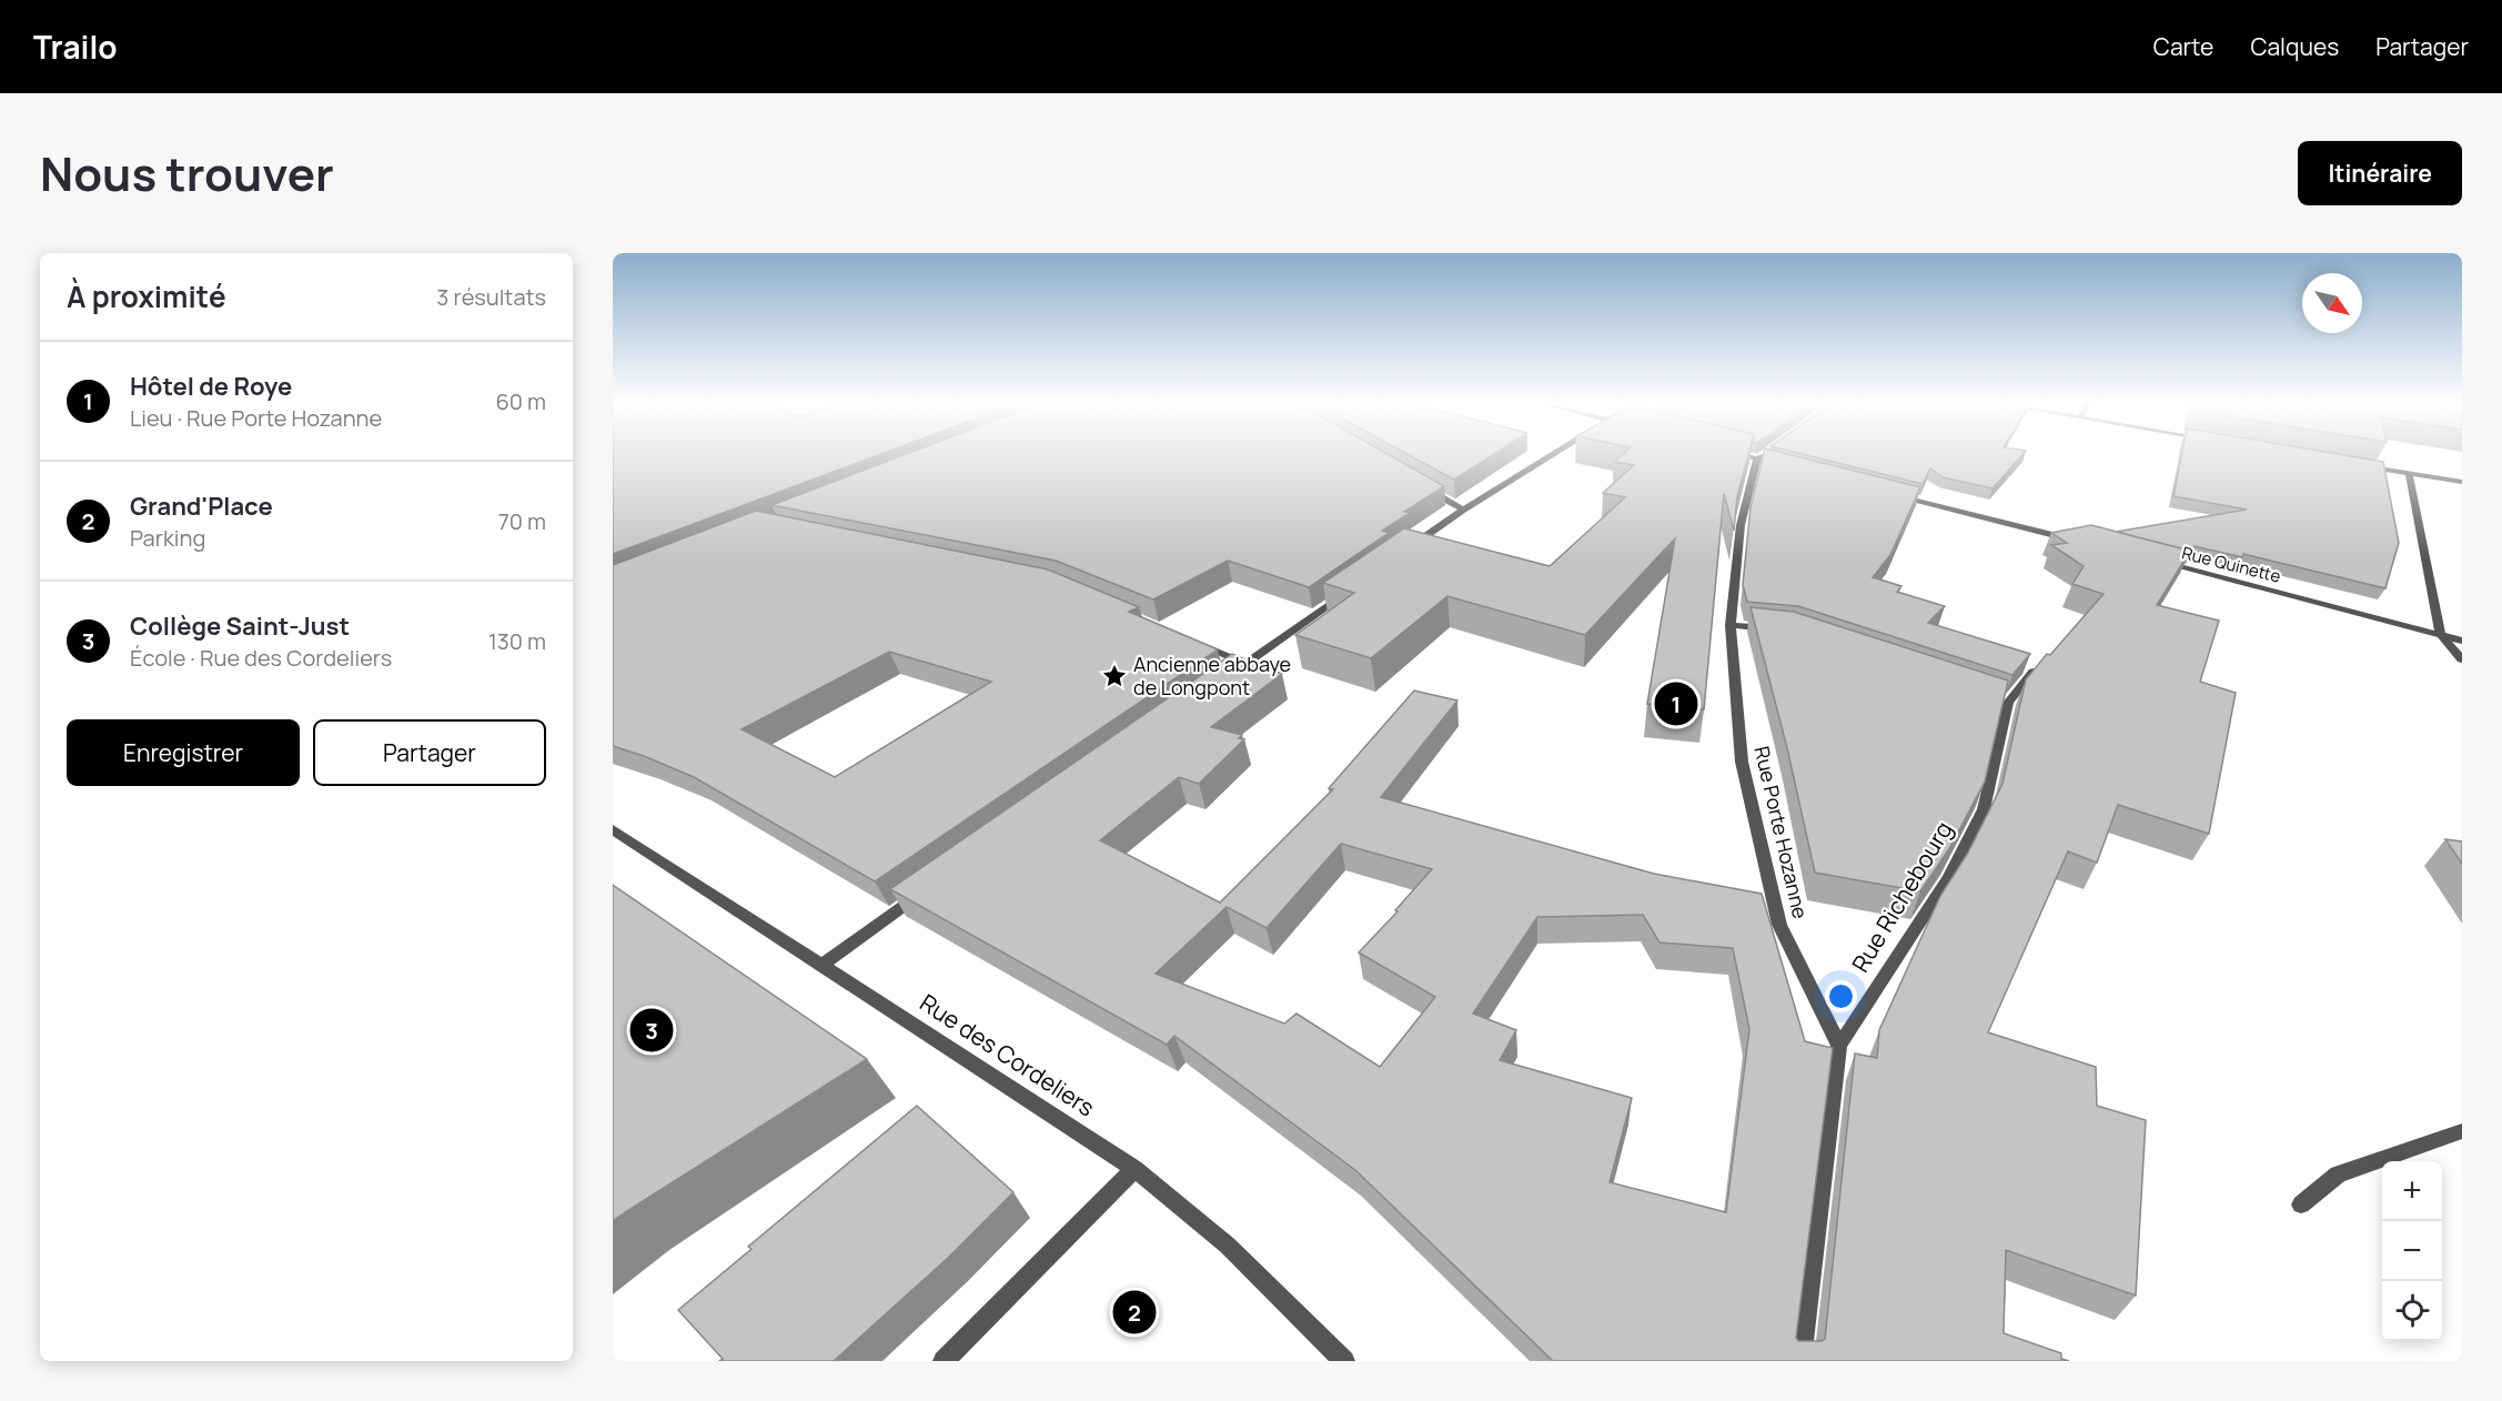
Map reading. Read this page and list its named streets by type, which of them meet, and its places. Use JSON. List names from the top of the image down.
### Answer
{
  "streets": {
    "street": [
      "Rue Quinette",
      "Rue Porte Hozanne",
      "Rue Richebourg",
      "Rue des Cordeliers"
    ]
  },
  "crossings": [
    ["Rue Porte Hozanne", "Rue Richebourg"]
  ],
  "places": {
    "place": ["Ancienne abbaye de Longpont"]
  },
  "north": "bottom right",
  "page": {
    "header": "Trailo",
    "nav": ["Carte", "Calques", "Partager"],
    "title": "Nous trouver",
    "buttons": [
      "Itinéraire",
      ["Enregistrer", "Partager"]
    ],
    "heading": ["À proximité", "3 résultats"],
    "list": [
      {
        "mark": "1",
        "name": "Hôtel de Roye",
        "note": "Lieu · Rue Porte Hozanne",
        "value": "60 m"
      },
      {
        "mark": "2",
        "name": "Grand'Place",
        "note": "Parking",
        "value": "70 m"
      },
      {
        "mark": "3",
        "name": "Collège Saint-Just",
        "note": "École · Rue des Cordeliers",
        "value": "130 m"
      }
    ],
    "pins": ["1", "3", "2"],
    "map_buttons": ["+", "−"]
  }
}
